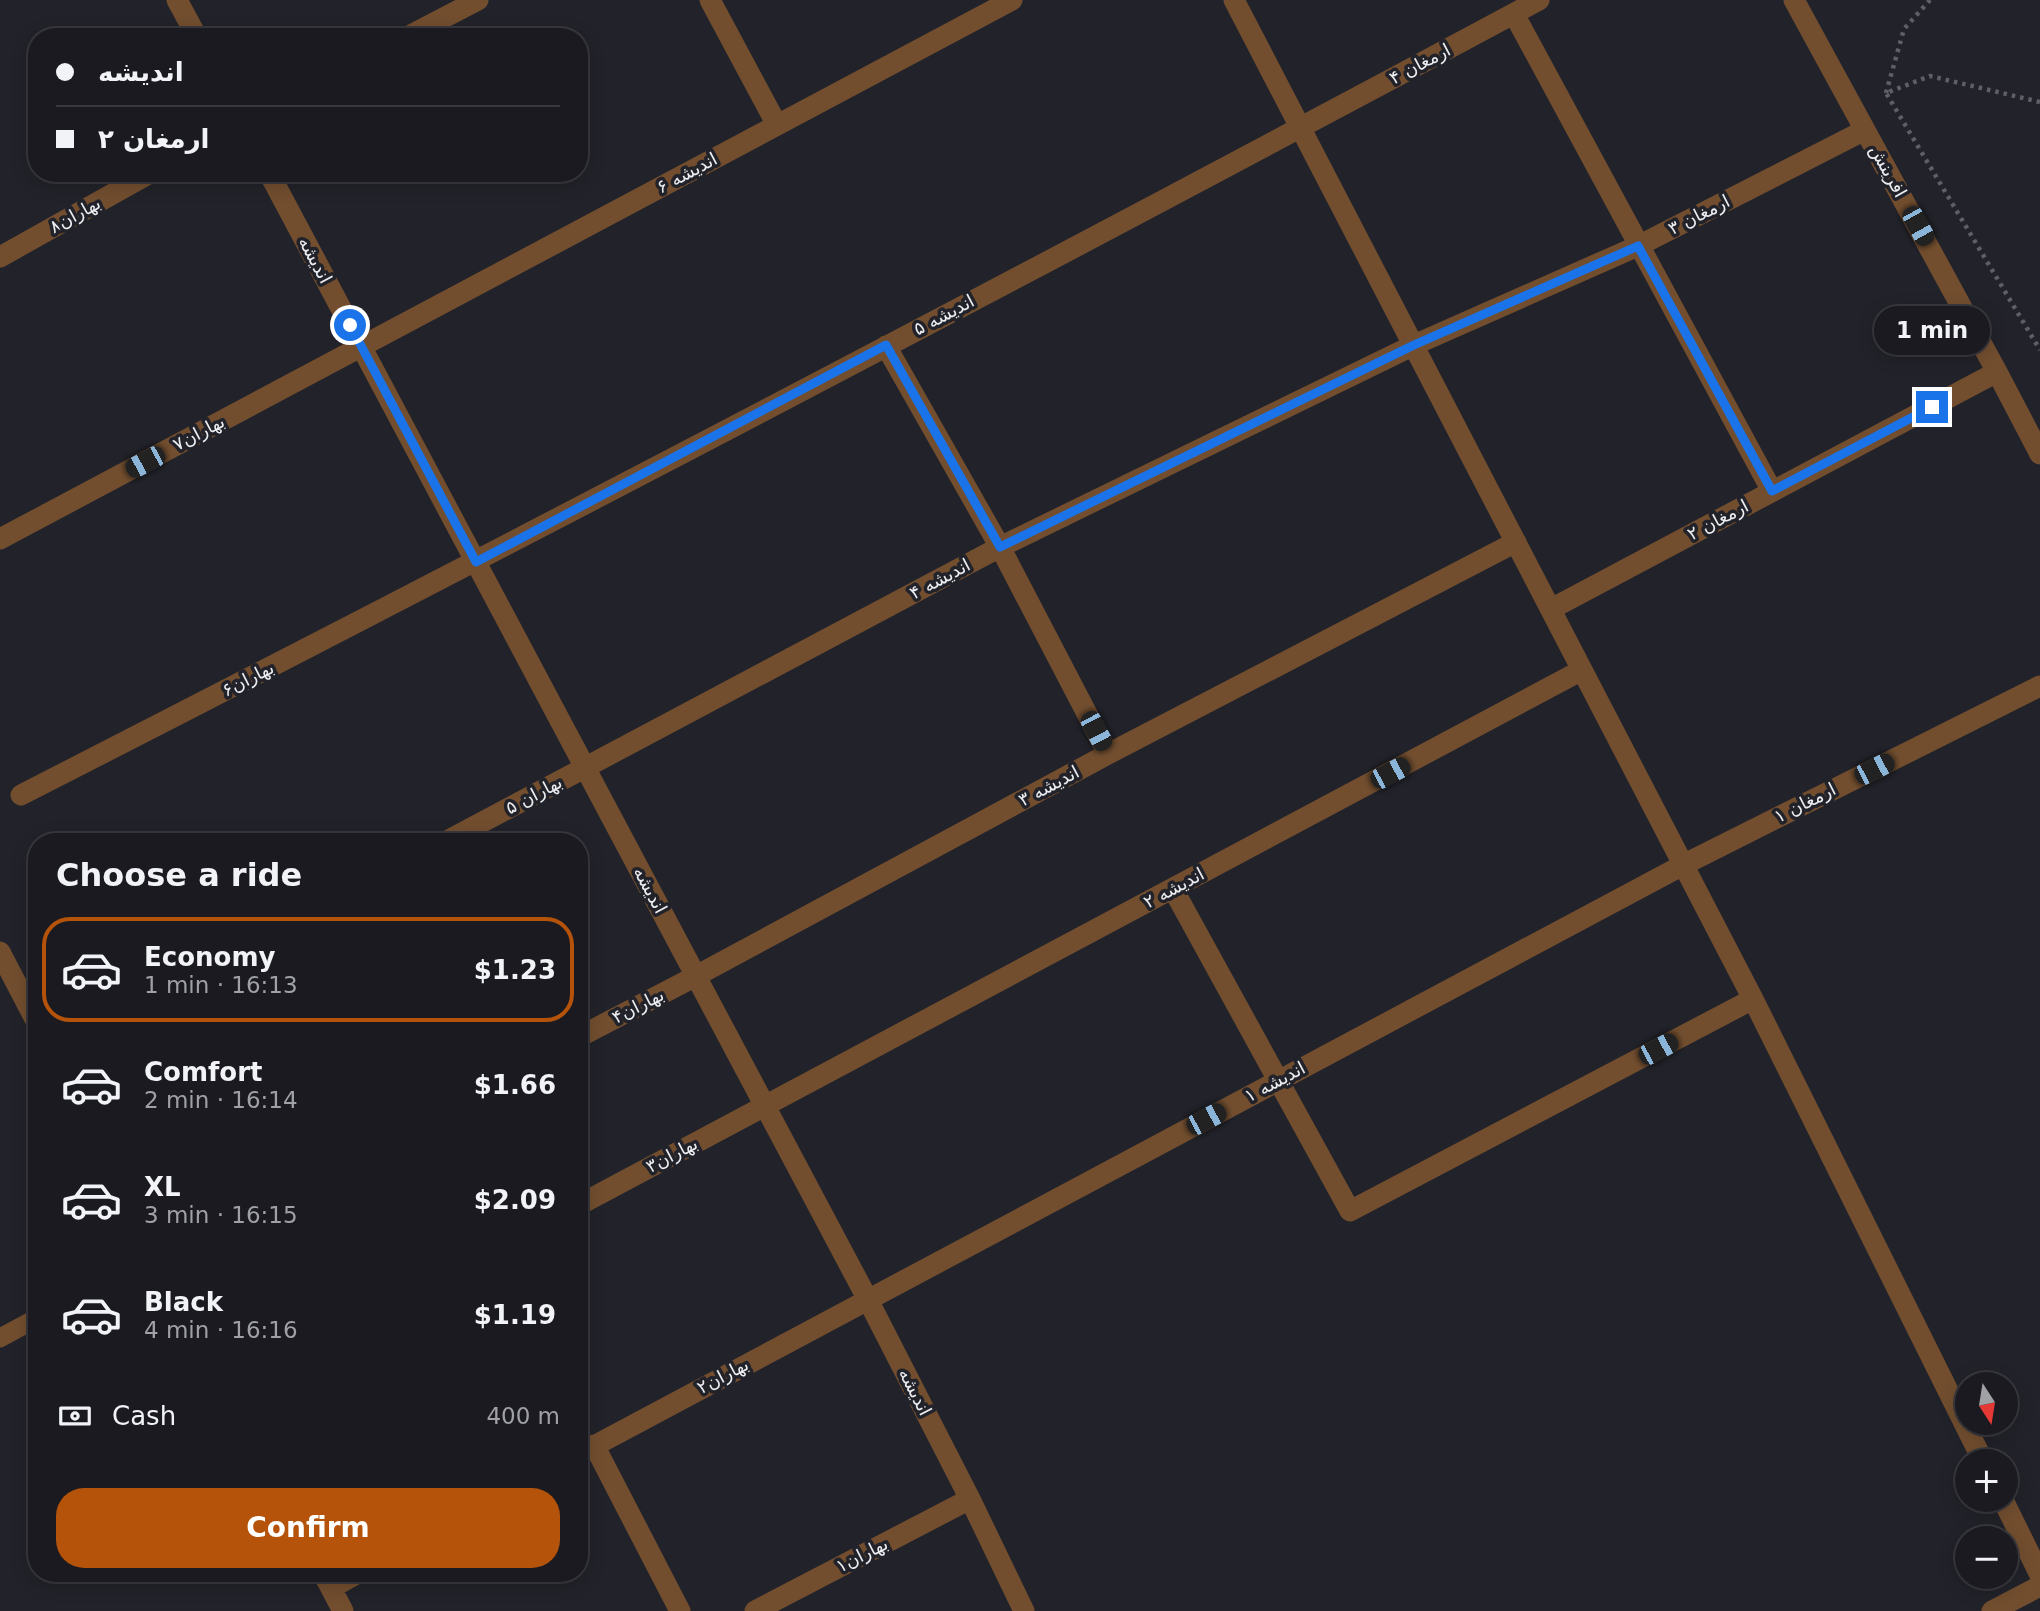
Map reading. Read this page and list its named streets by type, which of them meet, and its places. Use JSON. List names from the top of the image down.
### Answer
{
  "streets": {
    "street": [
      "ارمغان ۴",
      "افرینش",
      "اندیشه ۶",
      "بهاران۸",
      "ارمغان ۳",
      "اندیشه",
      "اندیشه ۵",
      "بهاران۷",
      "ارمغان ۲",
      "اندیشه ۴",
      "بهاران۶",
      "اندیشه ۳",
      "بهاران ۵",
      "ارمغان ۱",
      "اندیشه ۲",
      "بهاران۴",
      "اندیشه ۱",
      "بهاران۳",
      "بهاران۲",
      "بهاران۱"
    ]
  },
  "crossings": [
    ["ارمغان ۴", "اندیشه ۵"],
    ["افرینش", "ارمغان ۳"],
    ["افرینش", "ارمغان ۲"],
    ["اندیشه ۶", "اندیشه"],
    ["اندیشه ۶", "بهاران۷"],
    ["ارمغان ۳", "اندیشه ۴"],
    ["اندیشه", "اندیشه ۵"],
    ["اندیشه", "بهاران۷"],
    ["اندیشه", "اندیشه ۴"],
    ["اندیشه", "بهاران۶"],
    ["اندیشه", "اندیشه ۳"],
    ["اندیشه", "بهاران ۵"],
    ["اندیشه", "اندیشه ۲"],
    ["اندیشه", "بهاران۴"],
    ["اندیشه", "اندیشه ۱"],
    ["اندیشه", "بهاران۳"],
    ["اندیشه", "بهاران۲"],
    ["اندیشه", "بهاران۱"],
    ["اندیشه ۵", "بهاران۶"],
    ["اندیشه ۴", "بهاران ۵"],
    ["اندیشه ۳", "بهاران۴"],
    ["ارمغان ۱", "اندیشه ۱"],
    ["اندیشه ۲", "بهاران۳"],
    ["اندیشه ۱", "بهاران۲"]
  ],
  "north": "bottom",
  "page": {
    "banner": ["اندیشه", "ارمغان ۲"],
    "bubble": "1 min",
    "heading": "Choose a ride",
    "list": [
      {
        "name": "Economy",
        "note": "1 min · 16:13",
        "value": "$1.23"
      },
      {
        "name": "Comfort",
        "note": "2 min · 16:14",
        "value": "$1.66"
      },
      {
        "name": "XL",
        "note": "3 min · 16:15",
        "value": "$2.09"
      },
      {
        "name": "Black",
        "note": "4 min · 16:16",
        "value": "$1.19"
      }
    ],
    "map_buttons": ["+", "−"],
    "pay": ["Cash", "400 m"],
    "buttons": "Confirm"
  }
}
